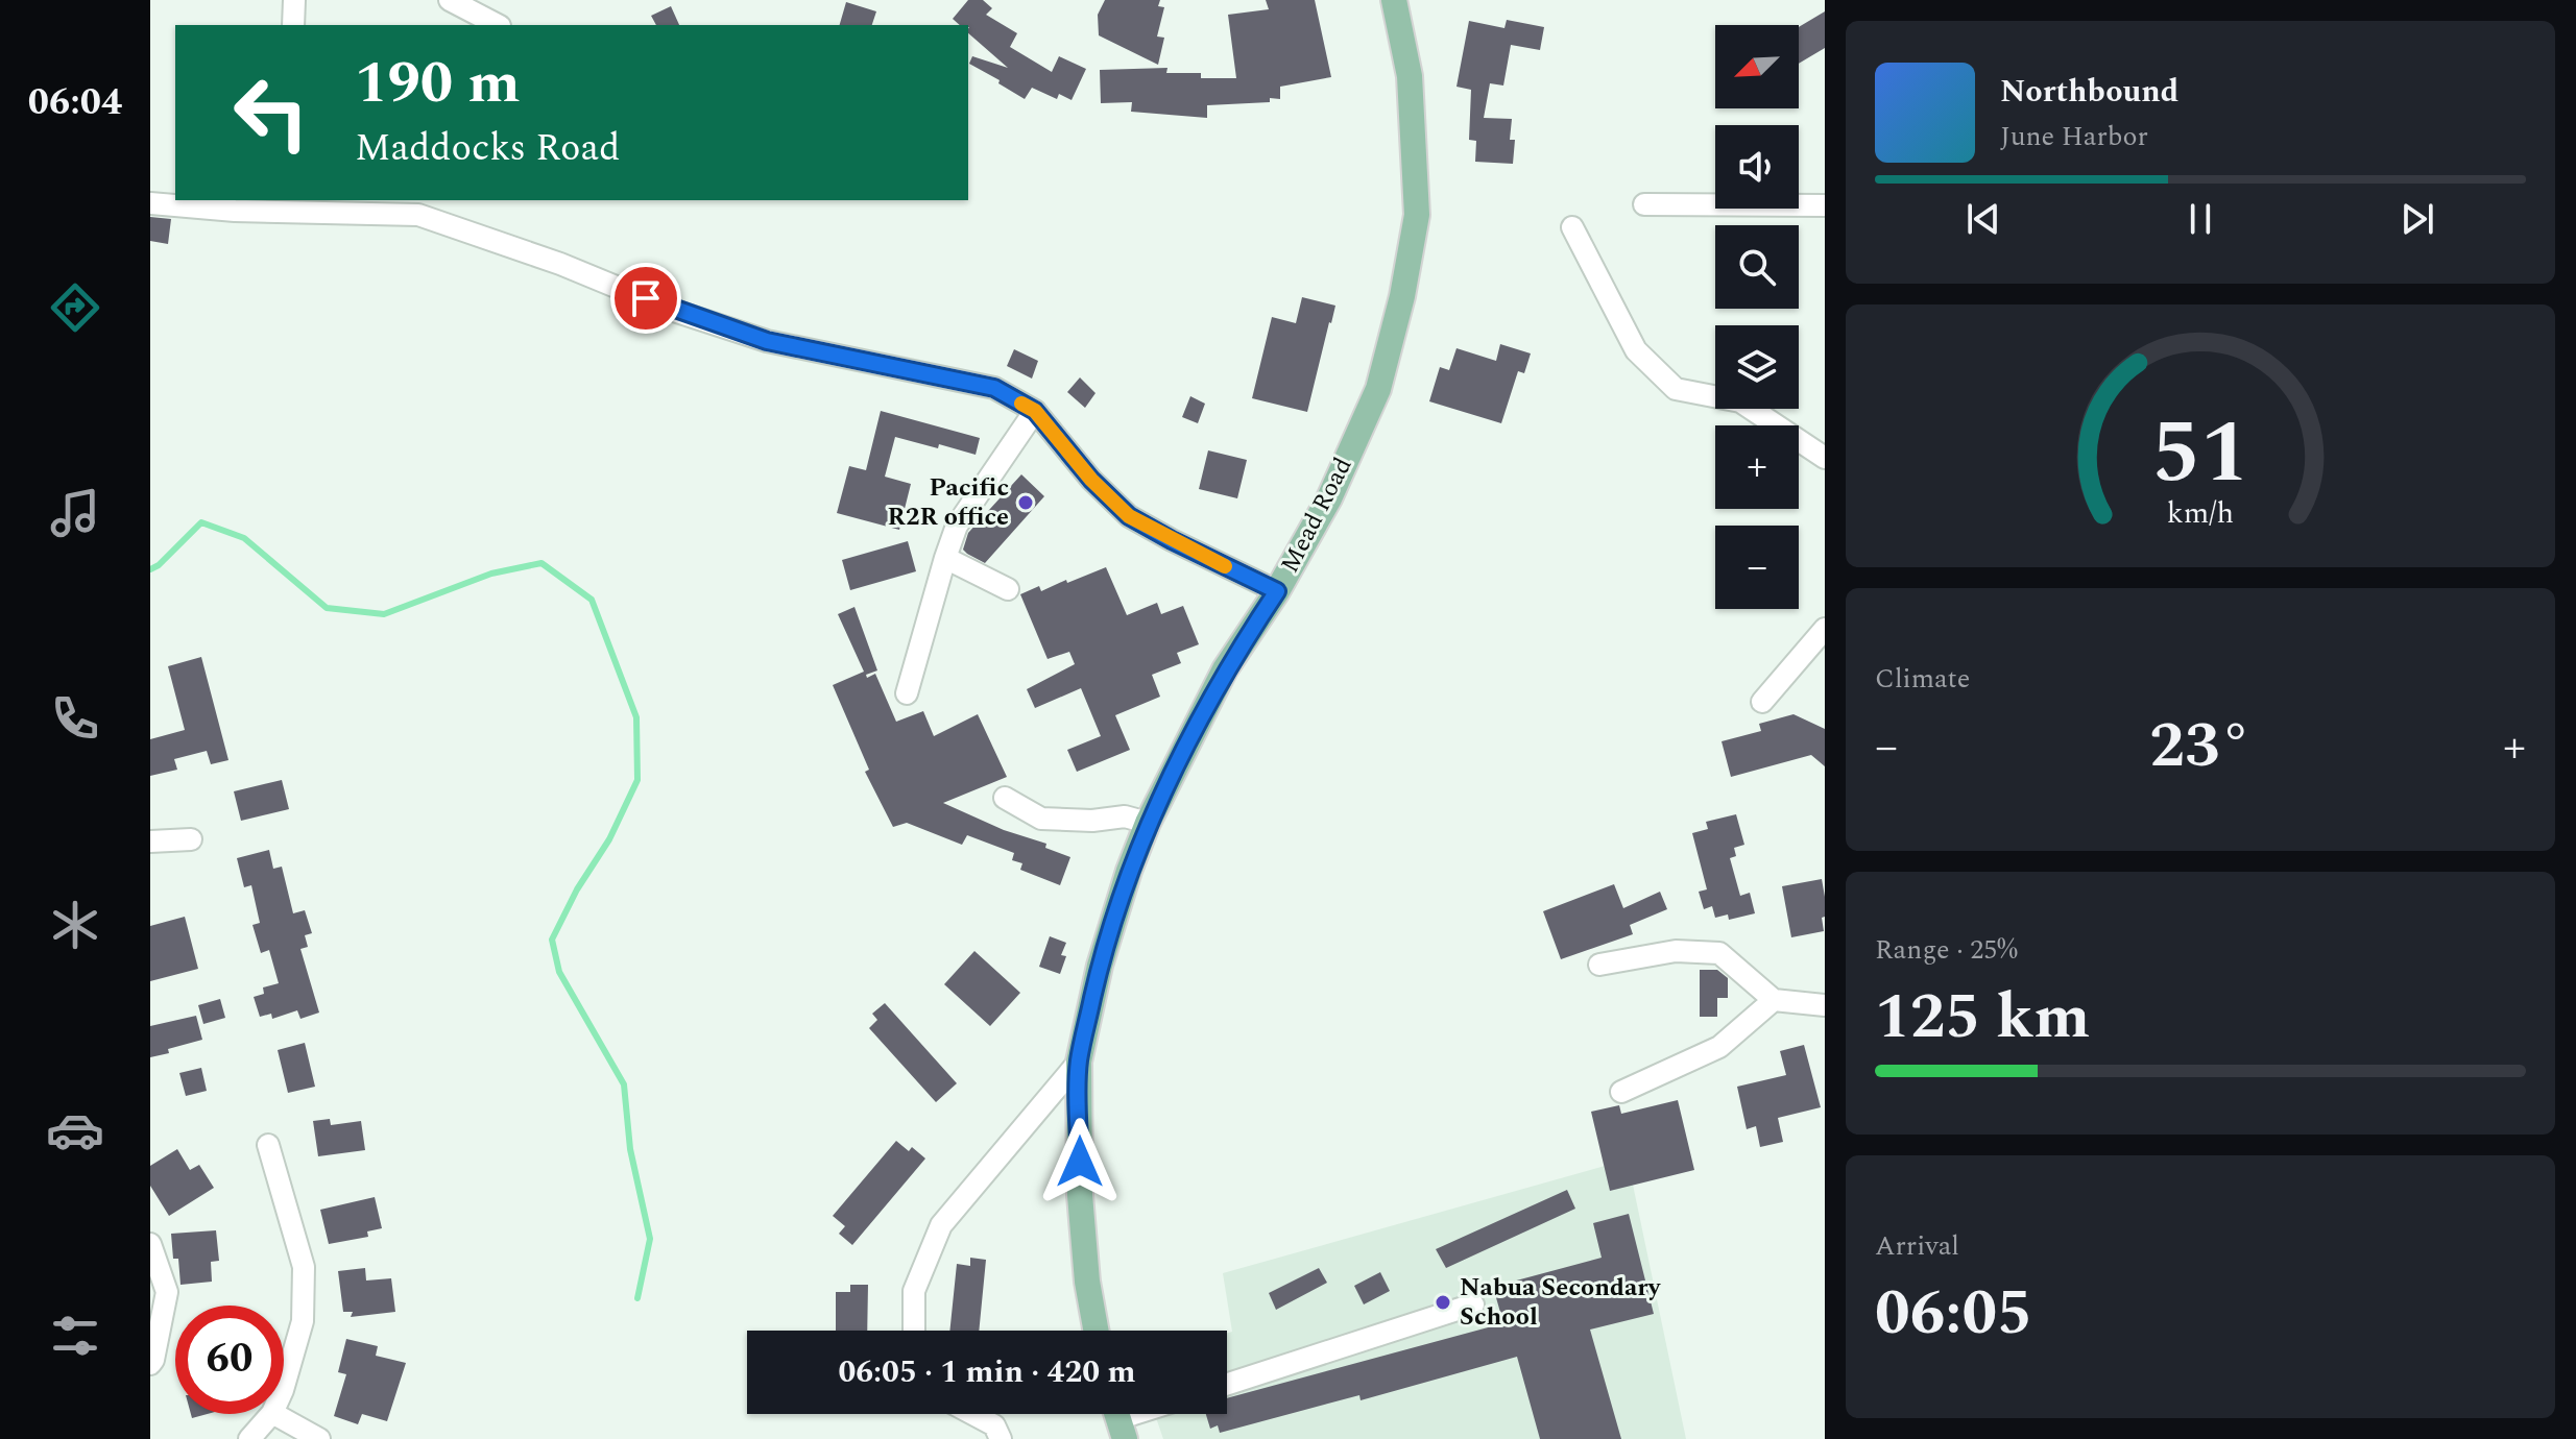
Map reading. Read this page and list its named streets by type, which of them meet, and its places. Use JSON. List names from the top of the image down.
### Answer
{
  "streets": {
    "main road": ["Mead Road"]
  },
  "places": ["Pacific R2R office", "Nabua Secondary School"],
  "north": "bottom left",
  "page": {
    "tabs": "06:04",
    "map_buttons": ["+", "−"],
    "turn": ["190 m", "Maddocks Road"],
    "song": ["Northbound", "June Harbor"],
    "tile": [
      "Climate",
      ["Range · 25%", "125 km"],
      ["Arrival", "06:05"]
    ],
    "heat": ["−", "23°", "+"],
    "limit": "60",
    "trip": "06:05 · 1 min · 420 m",
    "gauge": ["51", "km/h"]
  }
}
